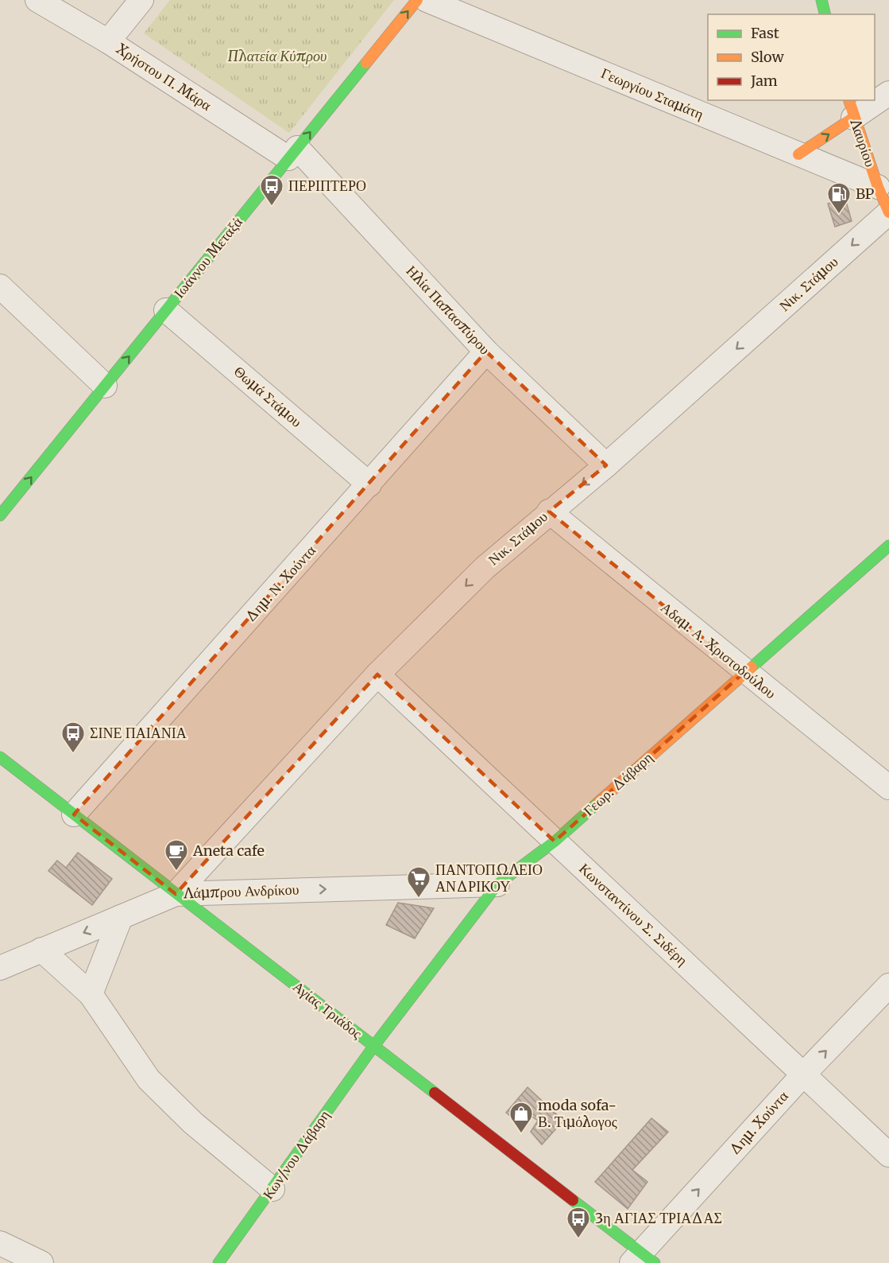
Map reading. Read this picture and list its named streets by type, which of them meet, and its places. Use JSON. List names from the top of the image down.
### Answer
{
  "streets": {
    "street": [
      "Χρήστου Π. Μάρα",
      "Γεωργίου Σταμάτη",
      "Λαυρίου",
      "Ιωάννου Μεταξά",
      "Νικ. Στάμου",
      "Ηλία Παπασπύρου",
      "Θωμά Στάμου",
      "Δημ. Ν. Χούντα",
      "Αδαμ. Α. Χριστοδούλου",
      "Γεωρ. Δάβαρη",
      "Λάμπρου Ανδρίκου",
      "Κωνσταντίνου Σ. Σιδέρη",
      "Αγίας Τριάδος",
      "Δημ. Χούντα",
      "Κων/νου Δάβαρη"
    ]
  },
  "crossings": [
    ["Χρήστου Π. Μάρα", "Ιωάννου Μεταξά"],
    ["Χρήστου Π. Μάρα", "Ηλία Παπασπύρου"],
    ["Γεωργίου Σταμάτη", "Λαυρίου"],
    ["Λαυρίου", "Νικ. Στάμου"],
    ["Ιωάννου Μεταξά", "Ηλία Παπασπύρου"],
    ["Ιωάννου Μεταξά", "Θωμά Στάμου"],
    ["Νικ. Στάμου", "Ηλία Παπασπύρου"],
    ["Νικ. Στάμου", "Αδαμ. Α. Χριστοδούλου"],
    ["Νικ. Στάμου", "Λάμπρου Ανδρίκου"],
    ["Νικ. Στάμου", "Κωνσταντίνου Σ. Σιδέρη"],
    ["Νικ. Στάμου", "Αγίας Τριάδος"],
    ["Ηλία Παπασπύρου", "Δημ. Ν. Χούντα"],
    ["Θωμά Στάμου", "Δημ. Ν. Χούντα"],
    ["Δημ. Ν. Χούντα", "Αγίας Τριάδος"],
    ["Αδαμ. Α. Χριστοδούλου", "Γεωρ. Δάβαρη"],
    ["Γεωρ. Δάβαρη", "Λάμπρου Ανδρίκου"],
    ["Γεωρ. Δάβαρη", "Κωνσταντίνου Σ. Σιδέρη"],
    ["Γεωρ. Δάβαρη", "Αγίας Τριάδος"],
    ["Γεωρ. Δάβαρη", "Κων/νου Δάβαρη"],
    ["Λάμπρου Ανδρίκου", "Αγίας Τριάδος"],
    ["Κωνσταντίνου Σ. Σιδέρη", "Δημ. Χούντα"],
    ["Αγίας Τριάδος", "Δημ. Χούντα"],
    ["Αγίας Τριάδος", "Κων/νου Δάβαρη"]
  ],
  "one_way": ["Ιωάννου Μεταξά", "Νικ. Στάμου", "Δημ. Χούντα"],
  "parks": ["Πλατεία Κύπρου"],
  "places": {
    "bus stop": ["ΠΕΡΙΠΤΕΡΟ", "ΣΙΝΕ ΠΑΙΑΝΙΑ", "3η ΑΓΙΑΣ ΤΡΙΑΔΑΣ"],
    "fuel station": ["BP"],
    "cafe": ["Aneta cafe"],
    "supermarket": ["ΠΑΝΤΟΠΩΛΕΙΟ ΑΝΔΡΙΚΟΥ"],
    "shop": ["moda sofa- Β. Τιμόλογος"]
  },
  "legend": ["Fast", "Slow", "Jam"]
}
